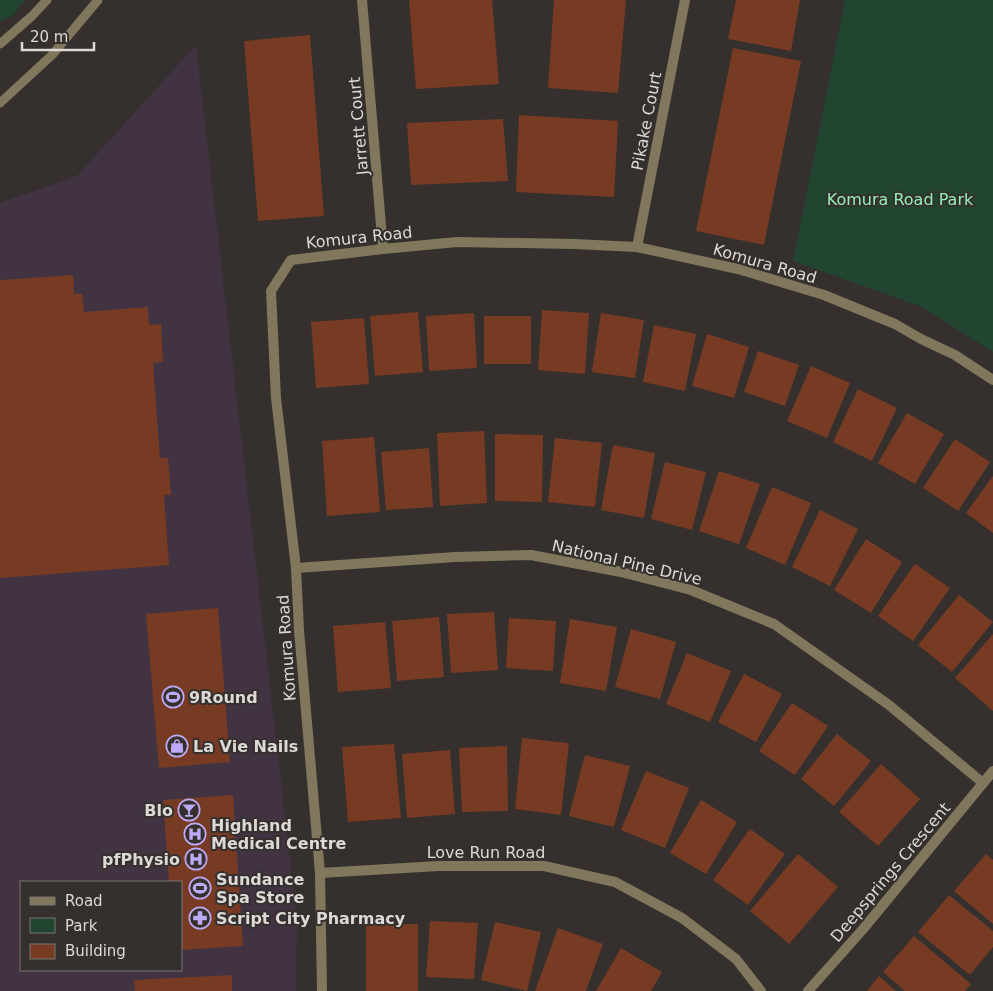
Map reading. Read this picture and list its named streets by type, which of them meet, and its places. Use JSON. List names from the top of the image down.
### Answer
{
  "streets": {
    "street": [
      "Pikake Court",
      "Jarrett Court",
      "Komura Road",
      "National Pine Drive",
      "Love Run Road",
      "Deepsprings Crescent"
    ]
  },
  "crossings": [
    ["Pikake Court", "Komura Road"],
    ["Jarrett Court", "Komura Road"],
    ["Komura Road", "National Pine Drive"],
    ["Komura Road", "Love Run Road"],
    ["National Pine Drive", "Deepsprings Crescent"]
  ],
  "parks": ["Komura Road Park"],
  "places": {
    "sports": ["9Round", "Sundance Spa Store"],
    "shop": ["La Vie Nails"],
    "bar": ["Blo"],
    "hospital": ["Highland Medical Centre", "pfPhysio"],
    "pharmacy": ["Script City Pharmacy"]
  },
  "legend": ["Road", "Park", "Building"],
  "scale_bar": "20 m"
}
